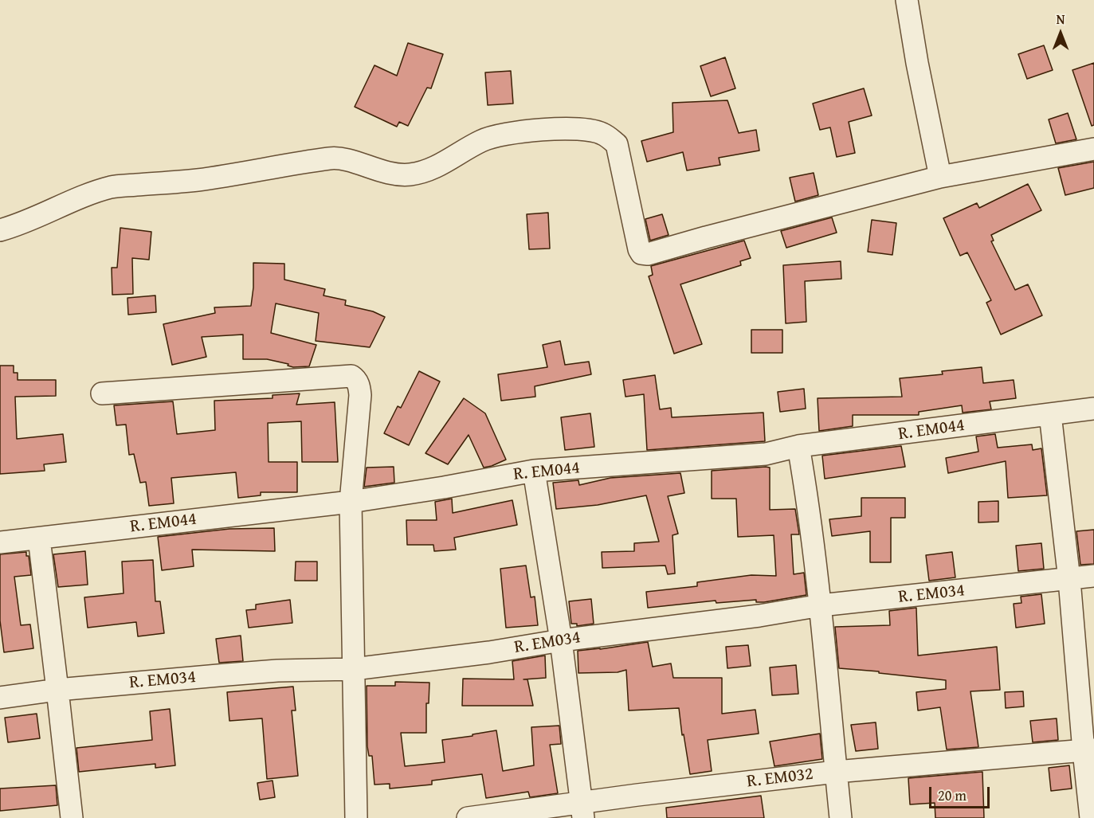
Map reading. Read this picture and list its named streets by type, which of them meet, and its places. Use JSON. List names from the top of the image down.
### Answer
{
  "streets": {
    "street": ["R. EM044", "R. EM034", "R. EM032"]
  },
  "scale_bar": "20 m",
  "north": "top"
}
